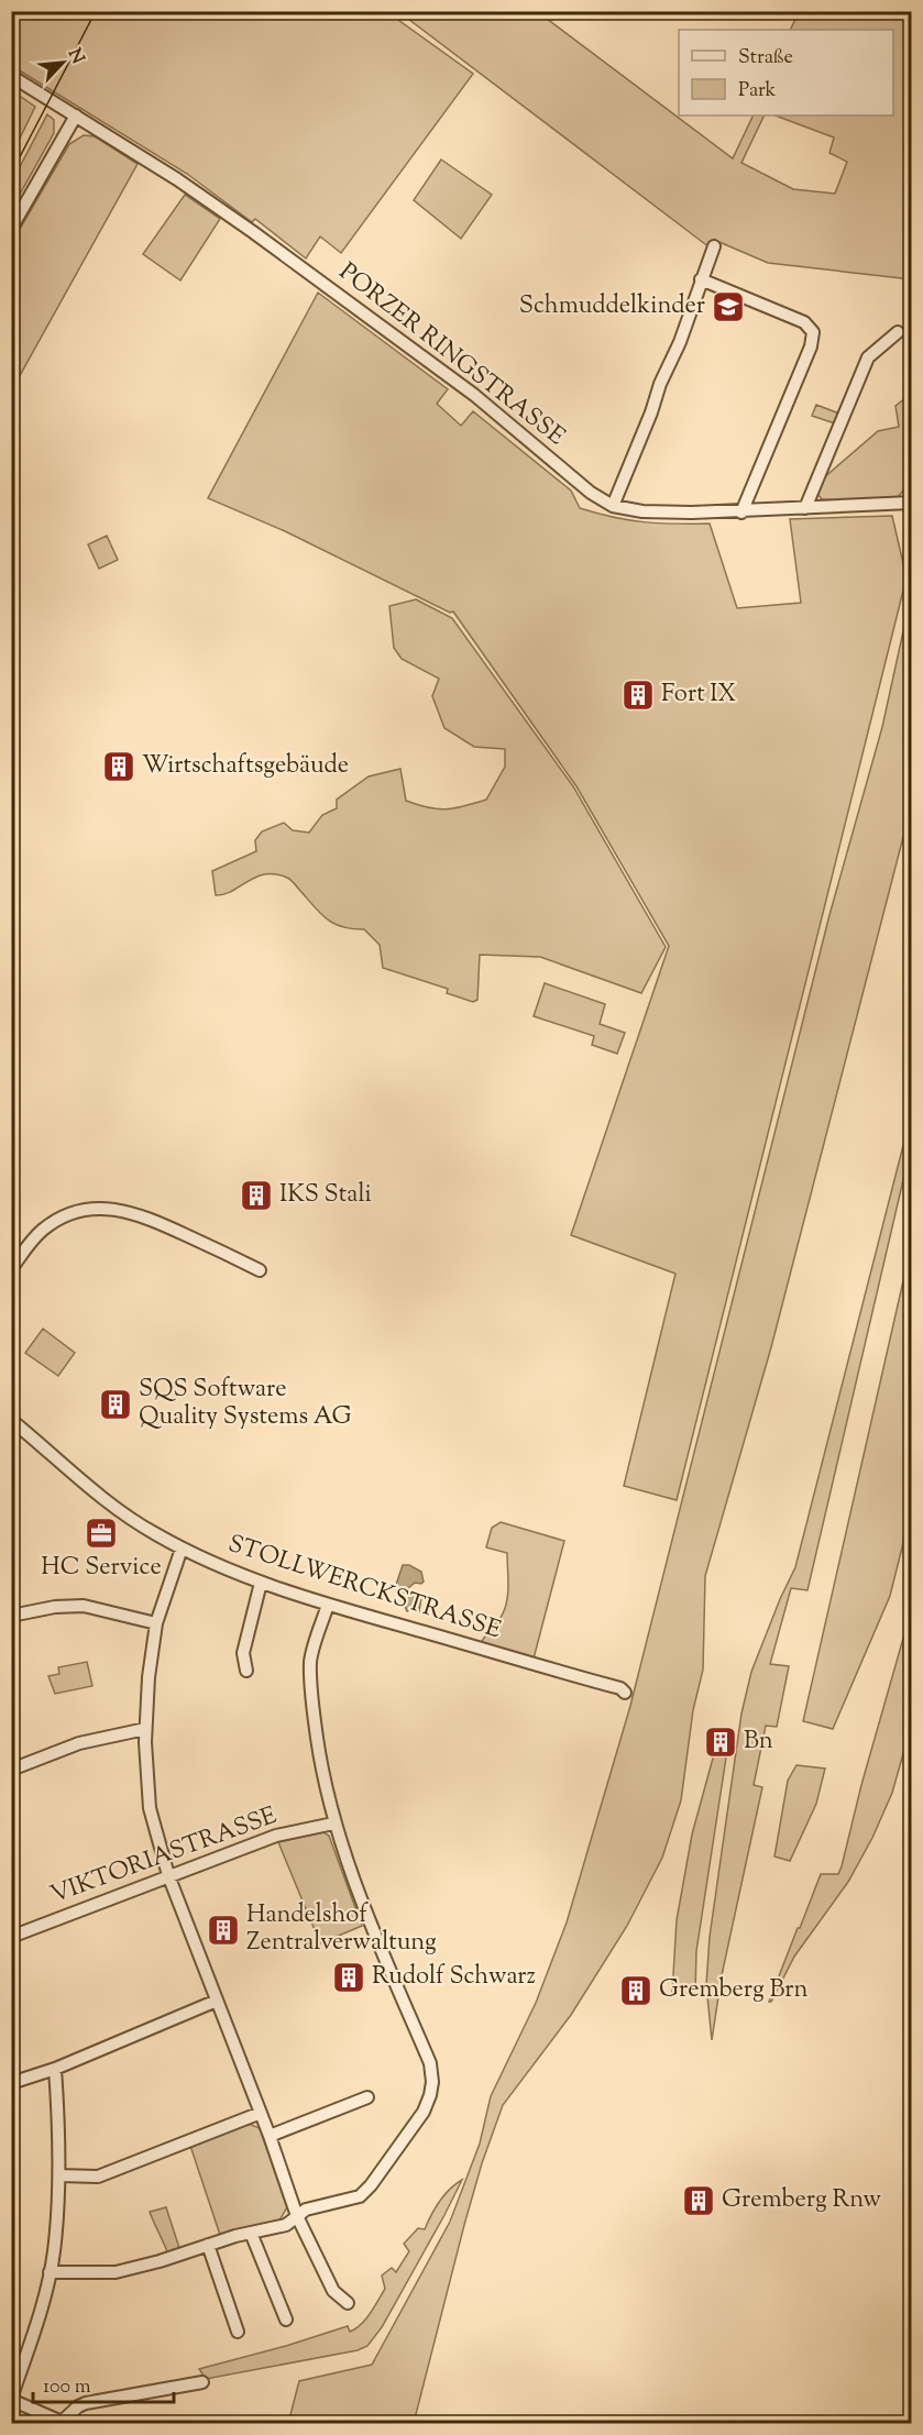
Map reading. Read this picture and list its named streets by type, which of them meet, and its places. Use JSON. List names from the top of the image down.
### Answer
{
  "streets": {
    "street": ["PORZER RINGSTRASSE", "STOLLWERCKSTRASSE", "VIKTORIASTRASSE"]
  },
  "places": {
    "school or university": ["Schmuddelkinder"],
    "building": [
      "Fort IX",
      "Wirtschaftsgebäude",
      "IKS Stali",
      "SQS Software Quality Systems AG",
      "Bn",
      "Handelshof Zentralverwaltung",
      "Rudolf Schwarz",
      "Gremberg Brn",
      "Gremberg Rnw"
    ],
    "office": ["HC Service"]
  },
  "legend": ["Straße", "Park"],
  "scale_bar": "100 m",
  "north": "top right"
}
